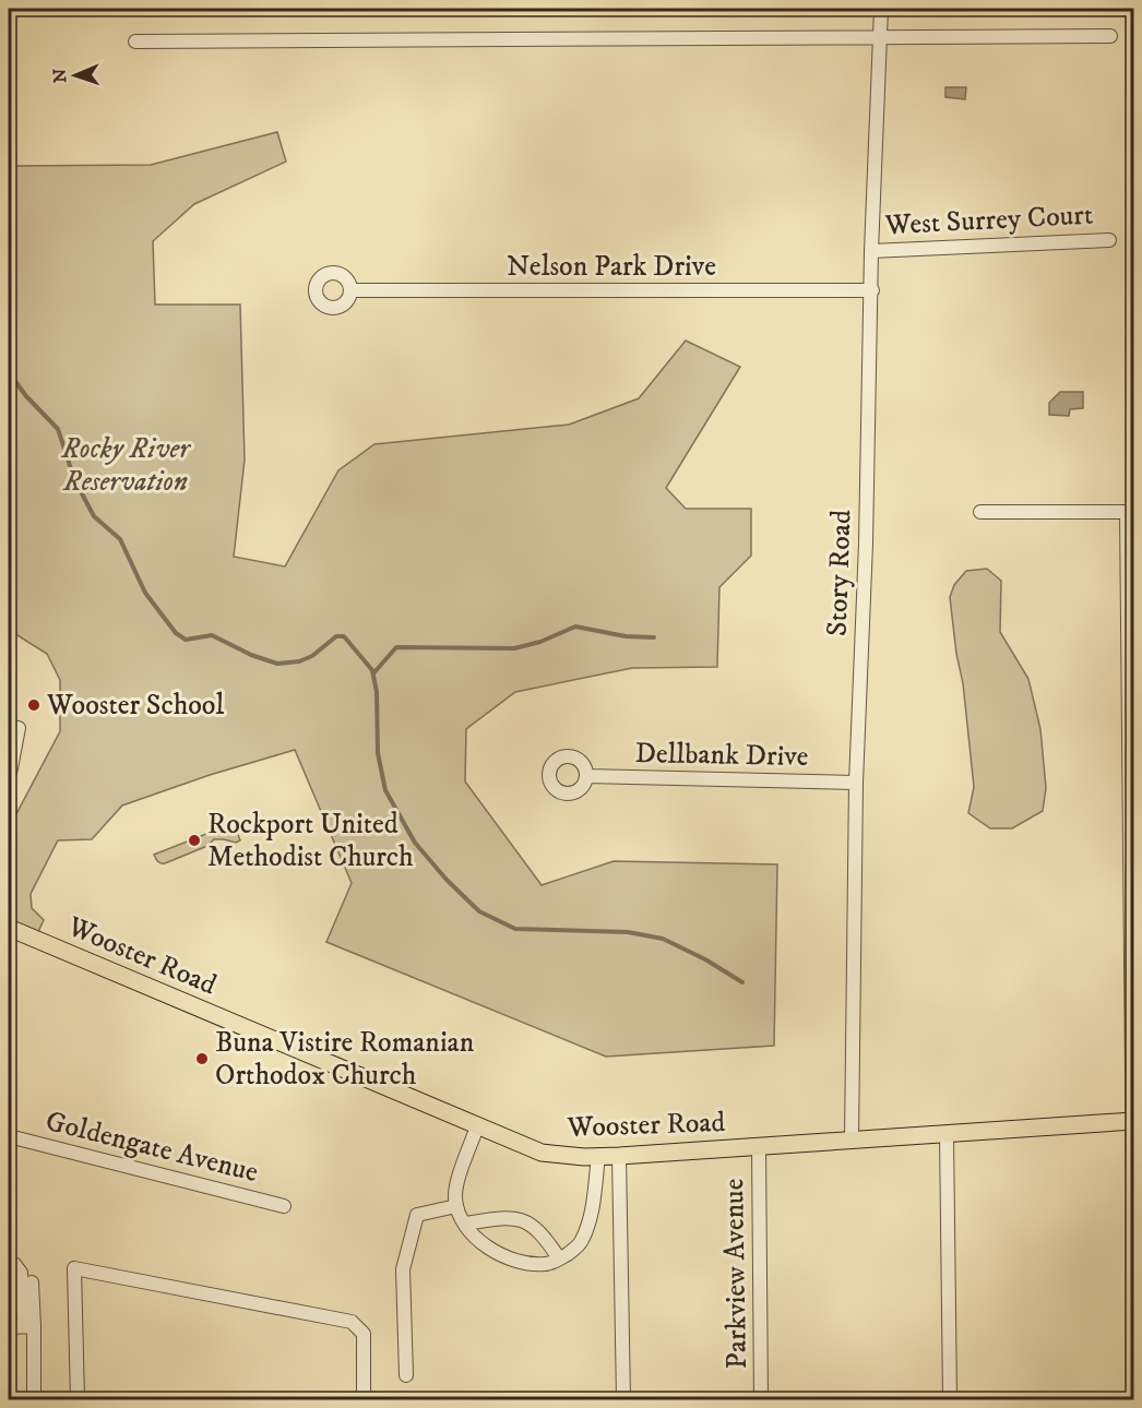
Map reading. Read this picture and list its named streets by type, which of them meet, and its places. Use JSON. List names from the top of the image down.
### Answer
{
  "streets": {
    "main road": ["Wooster Road"],
    "street": [
      "West Surrey Court",
      "Nelson Park Drive",
      "Story Road",
      "Dellbank Drive",
      "Goldengate Avenue",
      "Parkview Avenue"
    ]
  },
  "crossings": [
    ["West Surrey Court", "Story Road"],
    ["Nelson Park Drive", "Story Road"],
    ["Story Road", "Dellbank Drive"],
    ["Story Road", "Wooster Road"],
    ["Wooster Road", "Parkview Avenue"]
  ],
  "parks": ["Rocky River Reservation"],
  "places": ["Wooster School", "Rockport United Methodist Church", "Buna Vistire Romanian Orthodox Church"],
  "north": "left"
}
